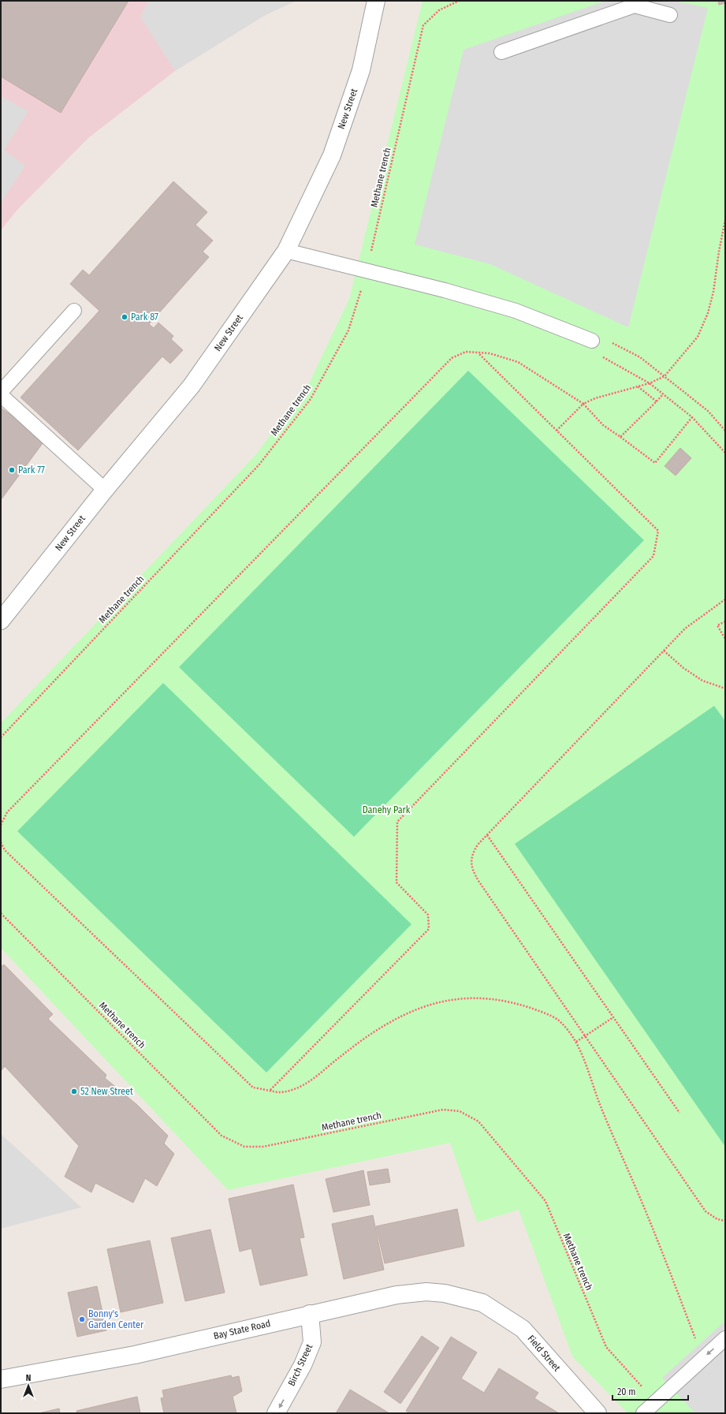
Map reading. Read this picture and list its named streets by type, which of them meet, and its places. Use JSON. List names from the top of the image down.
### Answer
{
  "streets": {
    "street": [
      "New Street",
      "Bay State Road",
      "Field Street",
      "Birch Street"
    ],
    "path": ["Methane trench"]
  },
  "crossings": [
    ["Bay State Road", "Field Street"],
    ["Bay State Road", "Birch Street"]
  ],
  "one_way": ["Birch Street"],
  "parks": ["Danehy Park"],
  "places": [
    "Park 87",
    "Park 77",
    "52 New Street",
    "Bonny's Garden Center"
  ],
  "scale_bar": "20 m",
  "north": "top"
}
